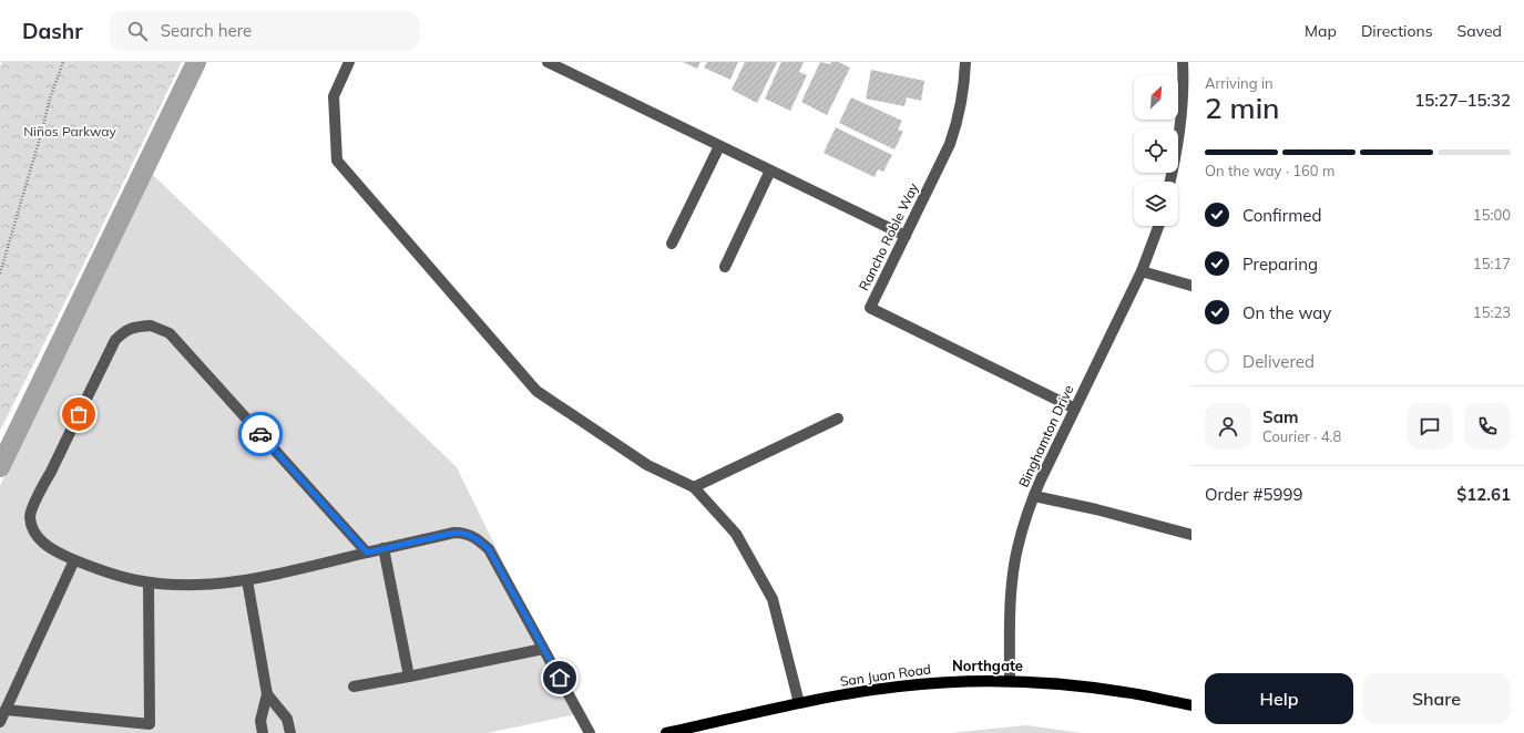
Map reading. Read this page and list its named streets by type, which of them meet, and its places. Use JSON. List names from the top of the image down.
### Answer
{
  "streets": {
    "main road": ["San Juan Road"],
    "street": ["Rancho Roble Way", "Binghamton Drive"]
  },
  "crossings": [
    ["Rancho Roble Way", "Binghamton Drive"],
    ["Binghamton Drive", "San Juan Road"]
  ],
  "districts": ["Northgate"],
  "parks": ["Niños Parkway"],
  "north": "top right",
  "page": {
    "header": "Dashr",
    "search": "Search here",
    "nav": ["Map", "Directions", "Saved"],
    "heading": ["2 min", "Arriving in", "15:27–15:32"],
    "panel": [
      "Sam",
      "Courier · 4.8",
      "Order #5999",
      "$12.61"
    ],
    "bar": "On the way · 160 m",
    "list": [
      ["Confirmed", "15:00"],
      ["Preparing", "15:17"],
      ["On the way", "15:23"],
      "Delivered"
    ],
    "buttons": ["Help", "Share"]
  }
}
